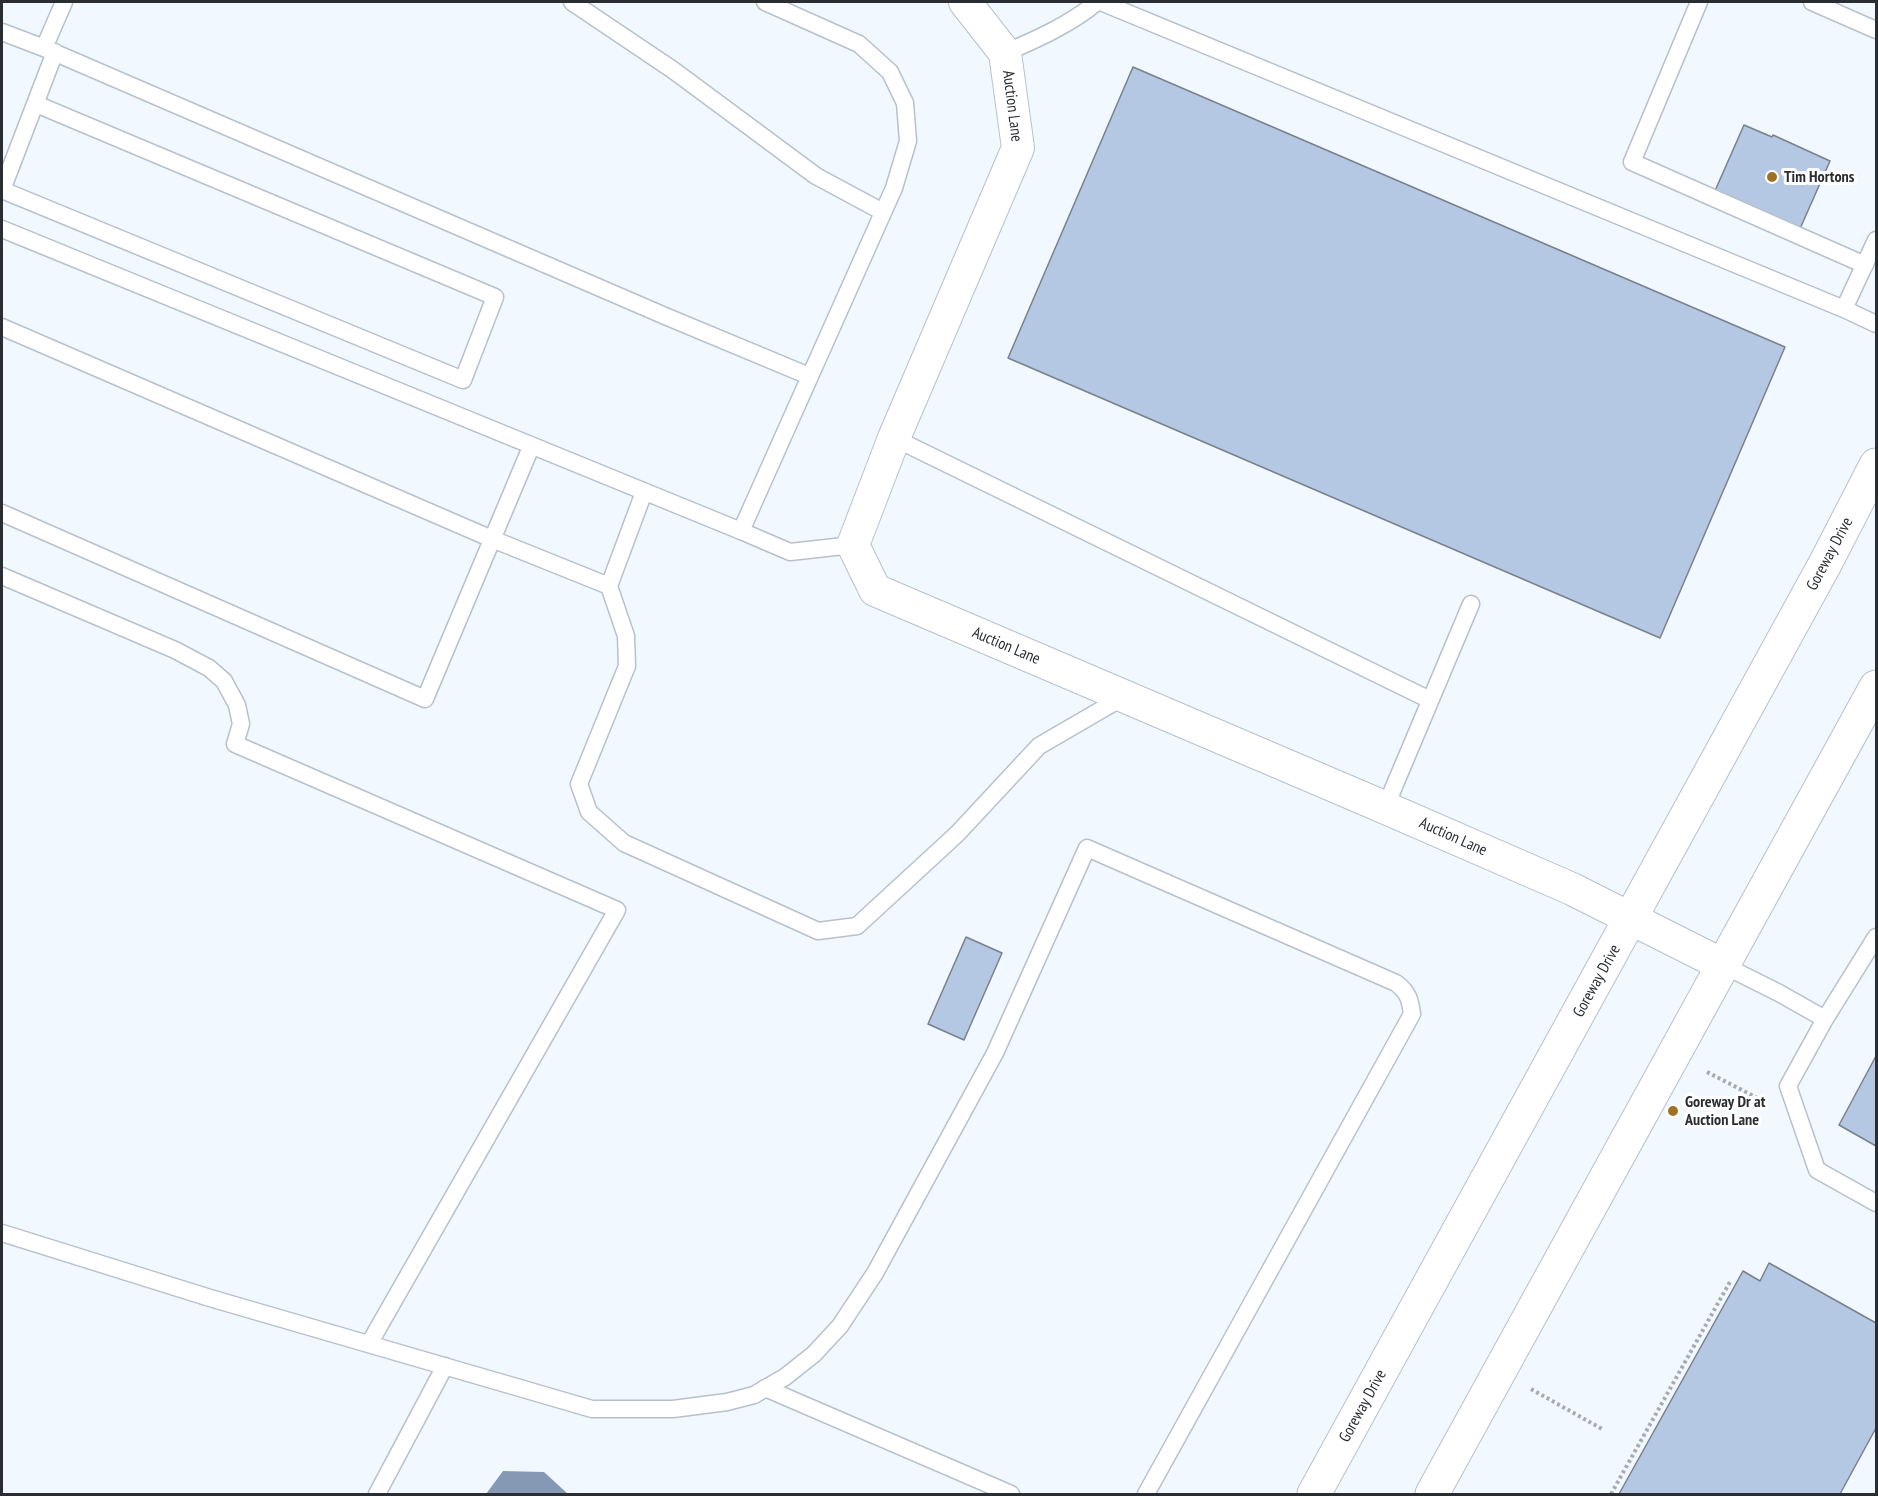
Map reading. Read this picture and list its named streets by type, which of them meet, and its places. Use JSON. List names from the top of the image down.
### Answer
{
  "streets": {
    "main road": ["Goreway Drive"],
    "street": ["Auction Lane"]
  },
  "crossings": [
    ["Auction Lane", "Goreway Drive"]
  ],
  "places": ["Tim Hortons", "Goreway Dr at Auction Lane"]
}
